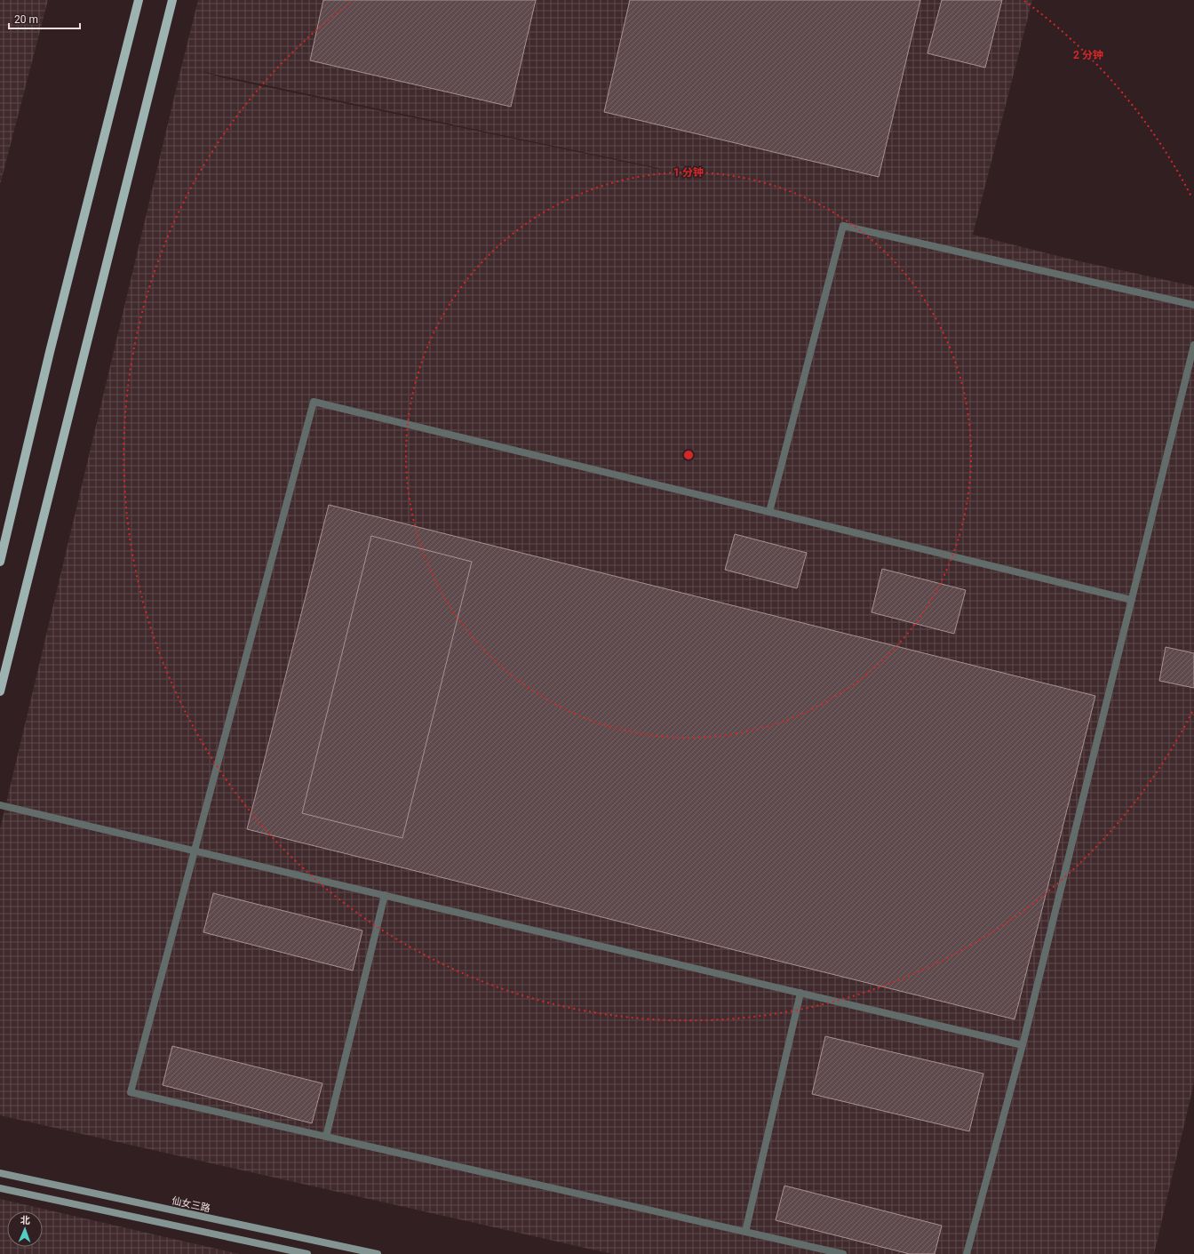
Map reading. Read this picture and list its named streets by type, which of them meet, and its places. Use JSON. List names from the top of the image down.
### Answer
{
  "streets": {
    "street": ["仙女三路"]
  },
  "scale_bar": "20 m",
  "north": "top",
  "rings": ["2 分钟", "1 分钟"]
}
